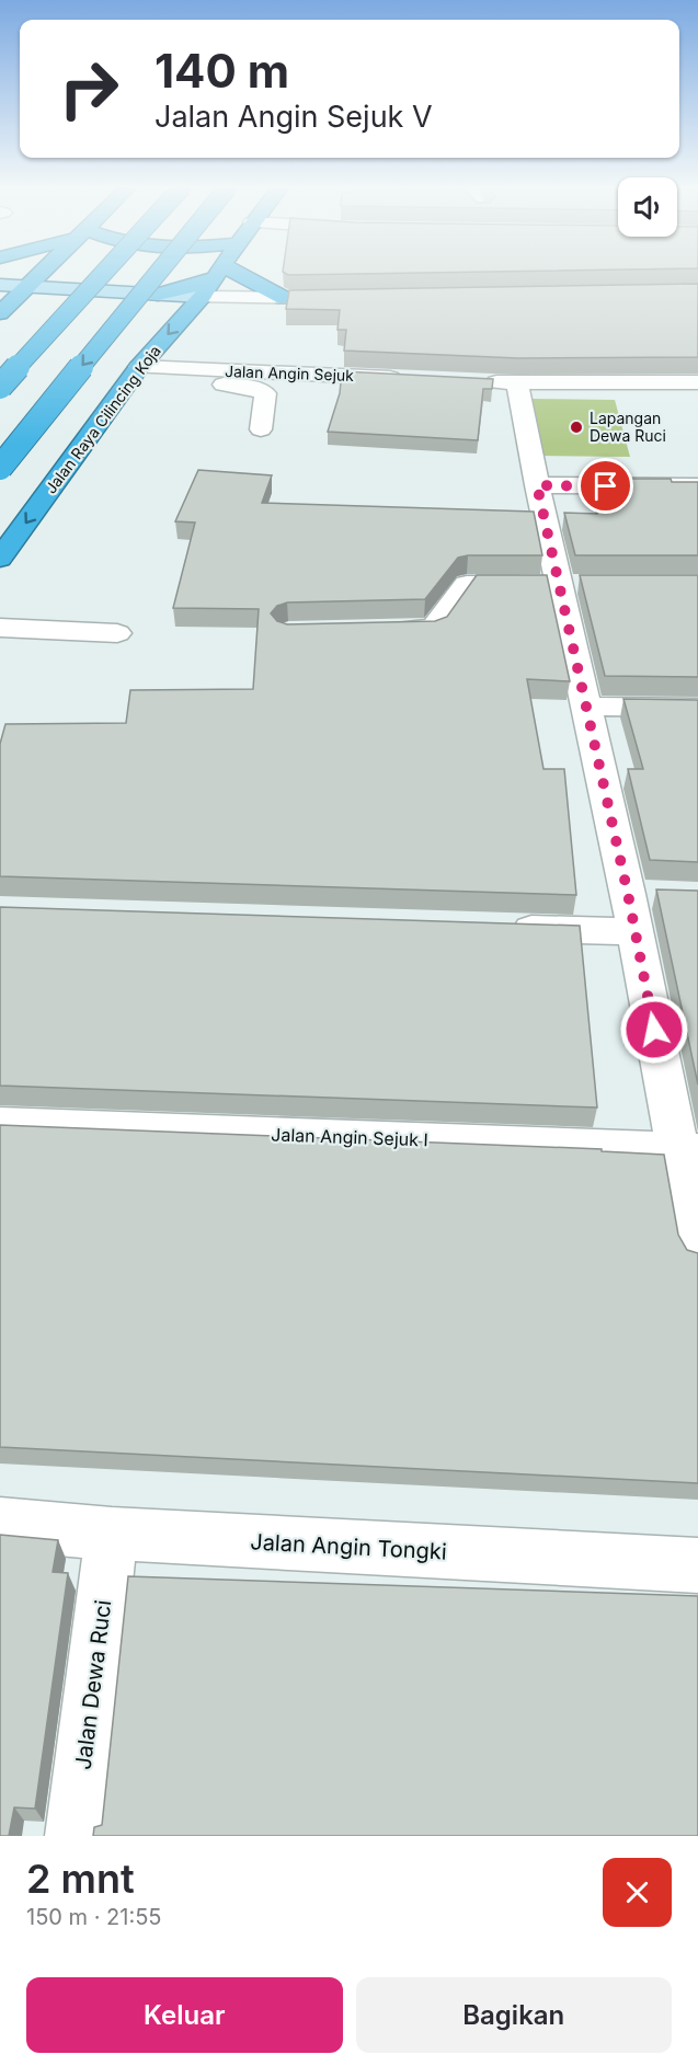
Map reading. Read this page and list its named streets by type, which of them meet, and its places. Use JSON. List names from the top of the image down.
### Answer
{
  "streets": {
    "highway": ["Jalan Raya Cilincing Koja"],
    "street": [
      "Jalan Angin Sejuk",
      "Jalan Angin Sejuk I",
      "Jalan Angin Tongki",
      "Jalan Dewa Ruci"
    ]
  },
  "crossings": [
    ["Jalan Angin Sejuk", "Jalan Raya Cilincing Koja"],
    ["Jalan Angin Tongki", "Jalan Dewa Ruci"]
  ],
  "places": ["Lapangan Dewa Ruci"],
  "page": {
    "turn": ["140 m", "Jalan Angin Sejuk V"],
    "heading": ["2 mnt", "150 m · 21:55"],
    "buttons": ["Keluar", "Bagikan"]
  }
}
